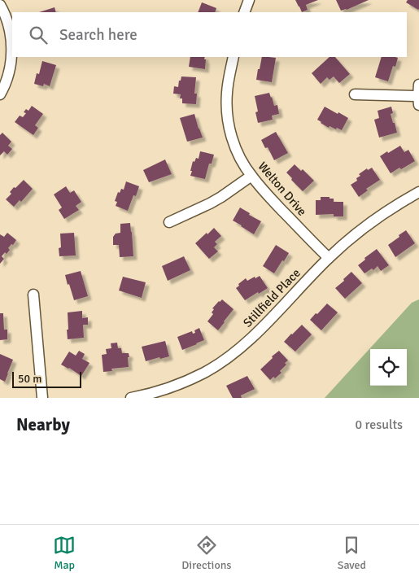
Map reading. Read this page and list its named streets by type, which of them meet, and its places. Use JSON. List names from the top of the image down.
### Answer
{
  "streets": {
    "street": ["Welton Drive", "Stillfield Place"]
  },
  "crossings": [
    ["Welton Drive", "Stillfield Place"]
  ],
  "scale_bar": "50 m",
  "page": {
    "search": "Search here",
    "scale": "50 m",
    "heading": ["Nearby", "0 results"],
    "nav": ["Map", "Directions", "Saved"]
  }
}
